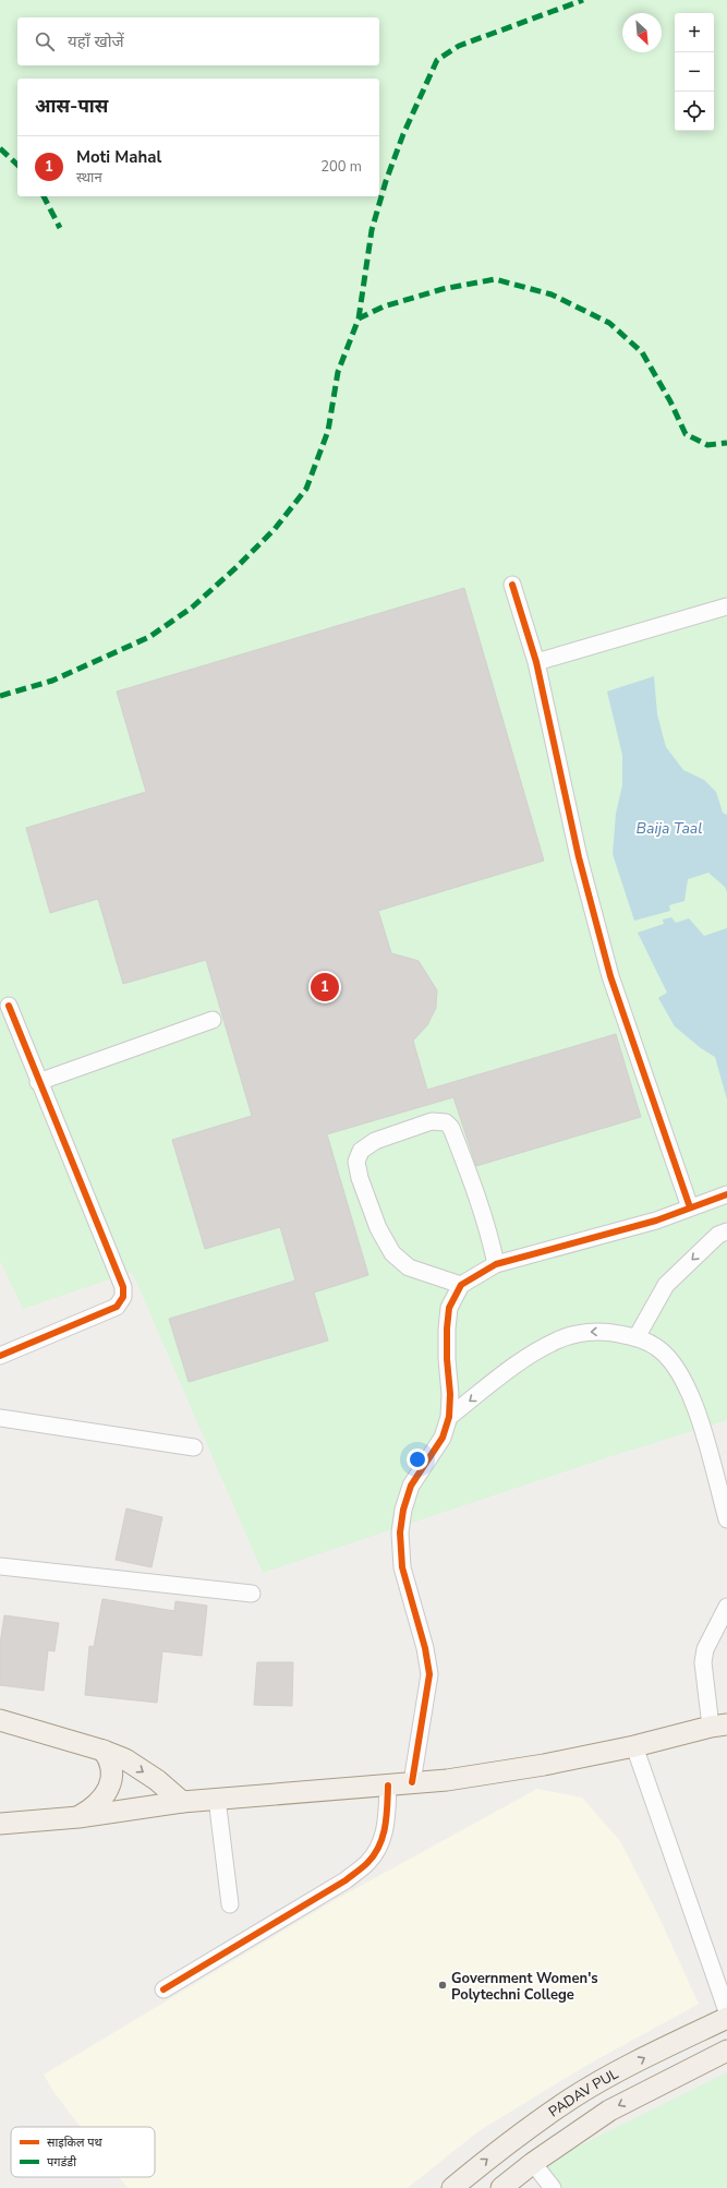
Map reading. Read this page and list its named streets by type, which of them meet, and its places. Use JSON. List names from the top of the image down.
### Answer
{
  "streets": {
    "main road": ["PADAV PUL"]
  },
  "water": ["Baija Taal"],
  "places": ["Government Women's Polytechni College"],
  "legend": ["साइकिल पथ", "पगडंडी"],
  "north": "bottom right",
  "page": {
    "map_buttons": ["+", "−"],
    "search": "यहाँ खोजें",
    "heading": "आस-पास",
    "list": [
      {
        "mark": "1",
        "name": "Moti Mahal",
        "note": "स्थान",
        "value": "200 m"
      }
    ],
    "pins": "1"
  }
}
